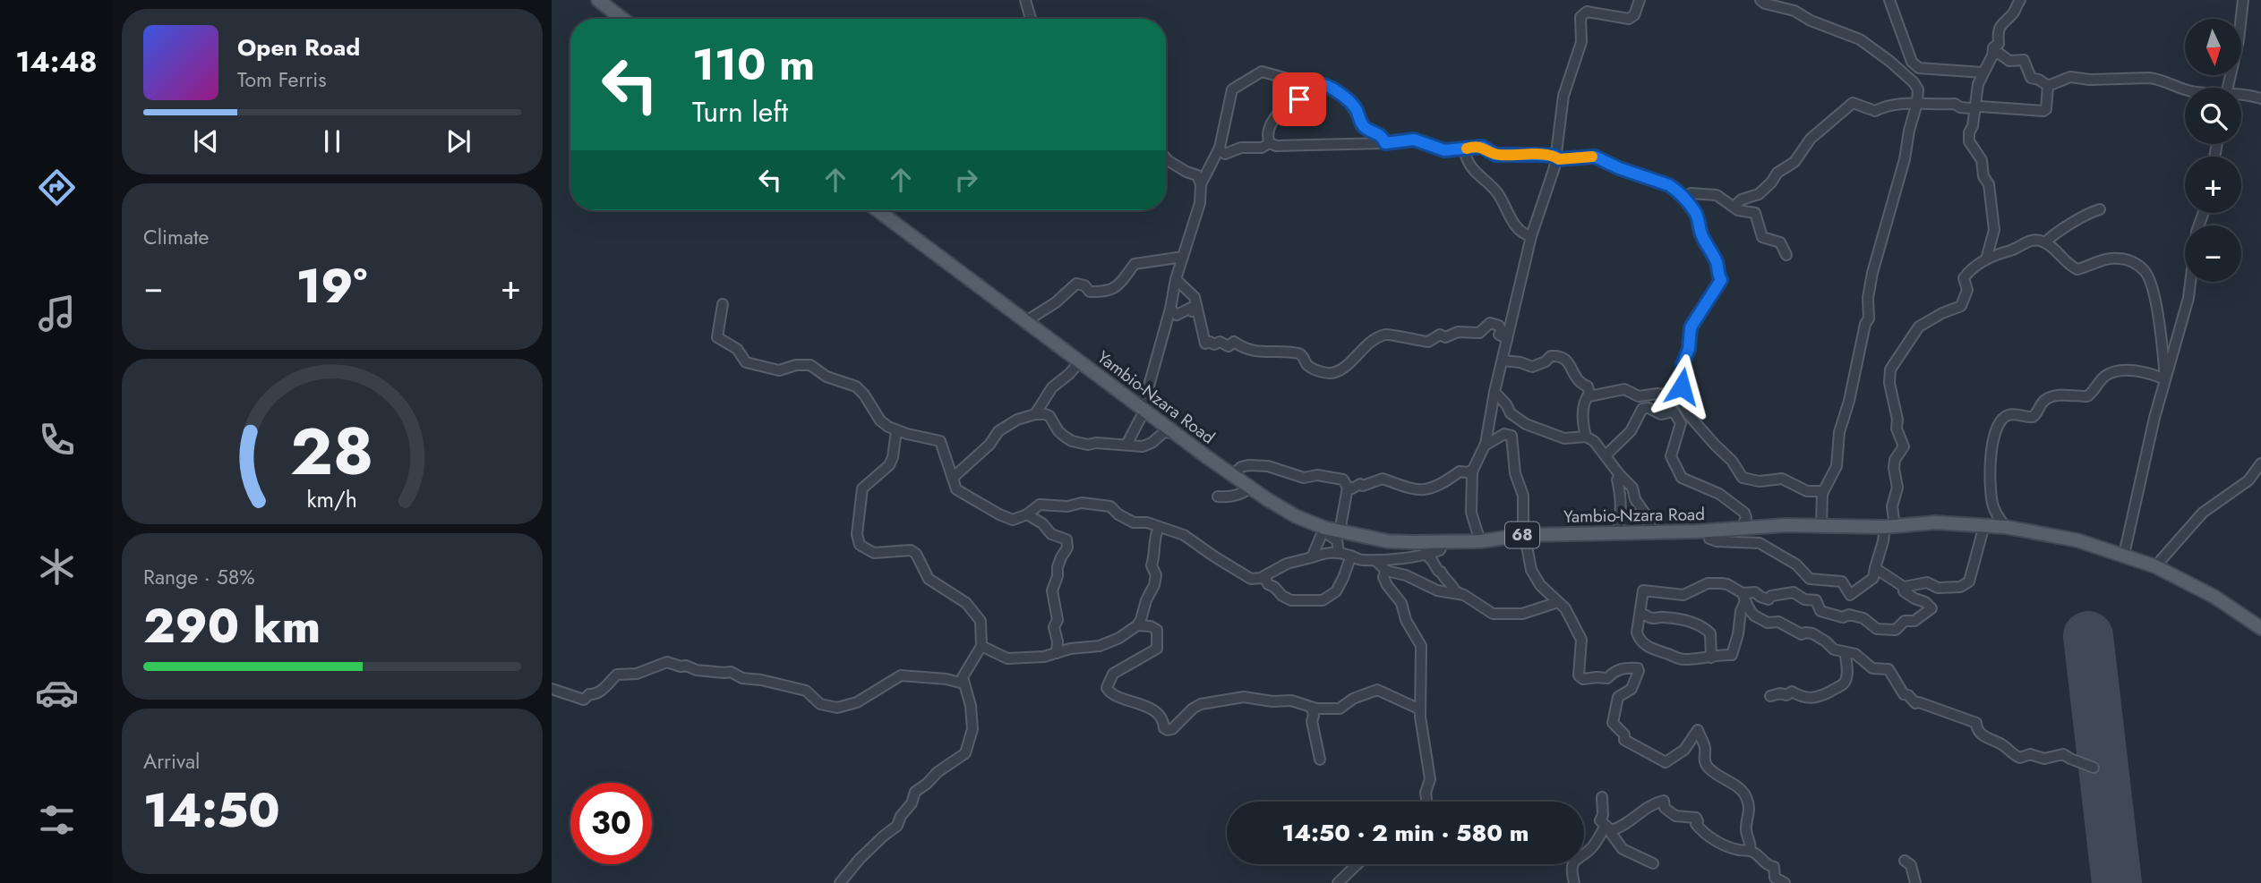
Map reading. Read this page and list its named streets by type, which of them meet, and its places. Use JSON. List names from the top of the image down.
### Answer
{
  "streets": {
    "main road": ["Yambio-Nzara Road", "68"]
  },
  "north": "bottom",
  "page": {
    "tabs": "14:48",
    "map_buttons": ["+", "−"],
    "turn": ["110 m", "Turn left"],
    "song": ["Open Road", "Tom Ferris"],
    "tile": [
      "Climate",
      ["Range · 58%", "290 km"],
      ["Arrival", "14:50"]
    ],
    "heat": ["−", "19°", "+"],
    "limit": "30",
    "trip": "14:50 · 2 min · 580 m",
    "gauge": ["28", "km/h"]
  }
}
